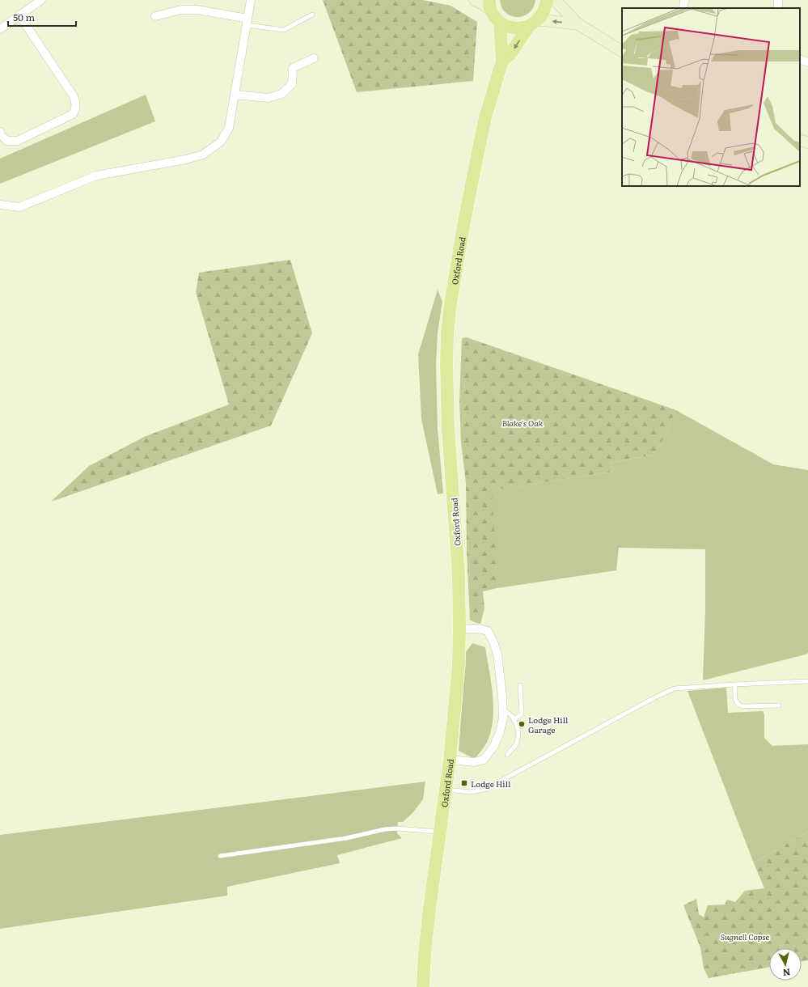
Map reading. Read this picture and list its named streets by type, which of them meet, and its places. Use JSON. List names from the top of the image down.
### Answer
{
  "streets": {
    "main road": ["Oxford Road"]
  },
  "parks": ["Blake's Oak", "Sugnell Copse"],
  "places": {
    "other": ["Lodge Hill Garage"],
    "transit": ["Lodge Hill"]
  },
  "scale_bar": "50 m",
  "north": "bottom"
}
